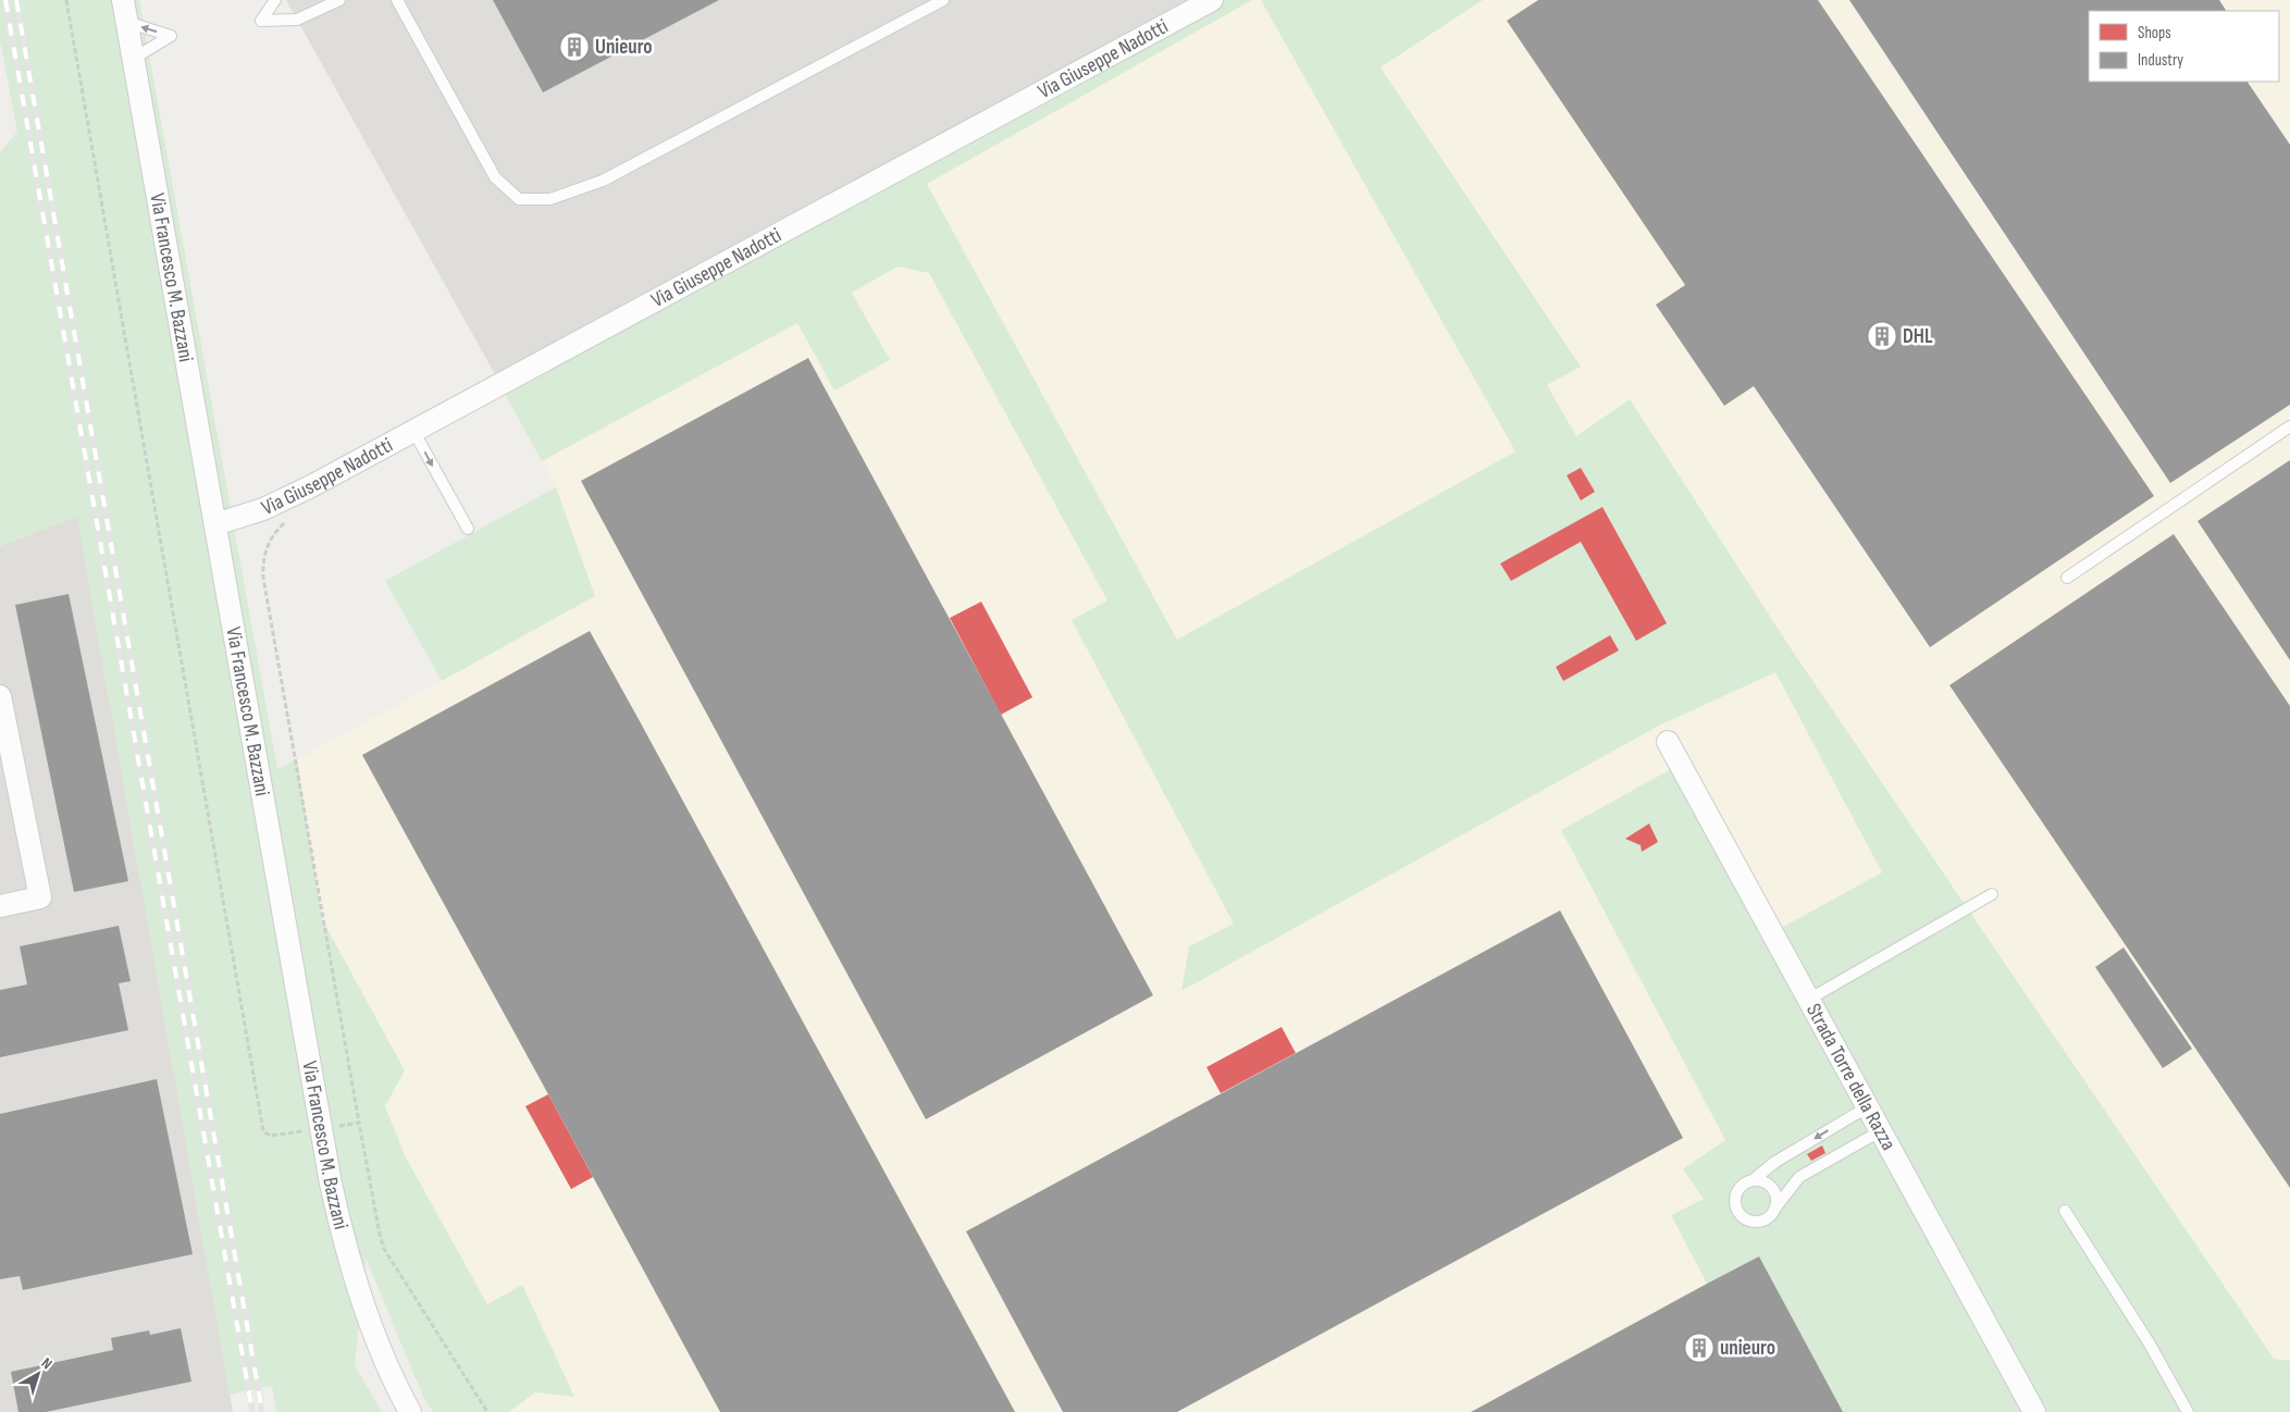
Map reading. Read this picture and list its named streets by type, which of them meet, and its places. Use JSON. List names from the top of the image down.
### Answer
{
  "streets": {
    "street": ["Via Giuseppe Nadotti", "Via Francesco M. Bazzani", "Strada Torre della Razza"]
  },
  "crossings": [
    ["Via Giuseppe Nadotti", "Via Francesco M. Bazzani"]
  ],
  "places": {
    "building": ["Unieuro", "DHL", "unieuro"]
  },
  "legend": ["Shops", "Industry"],
  "north": "top right"
}
